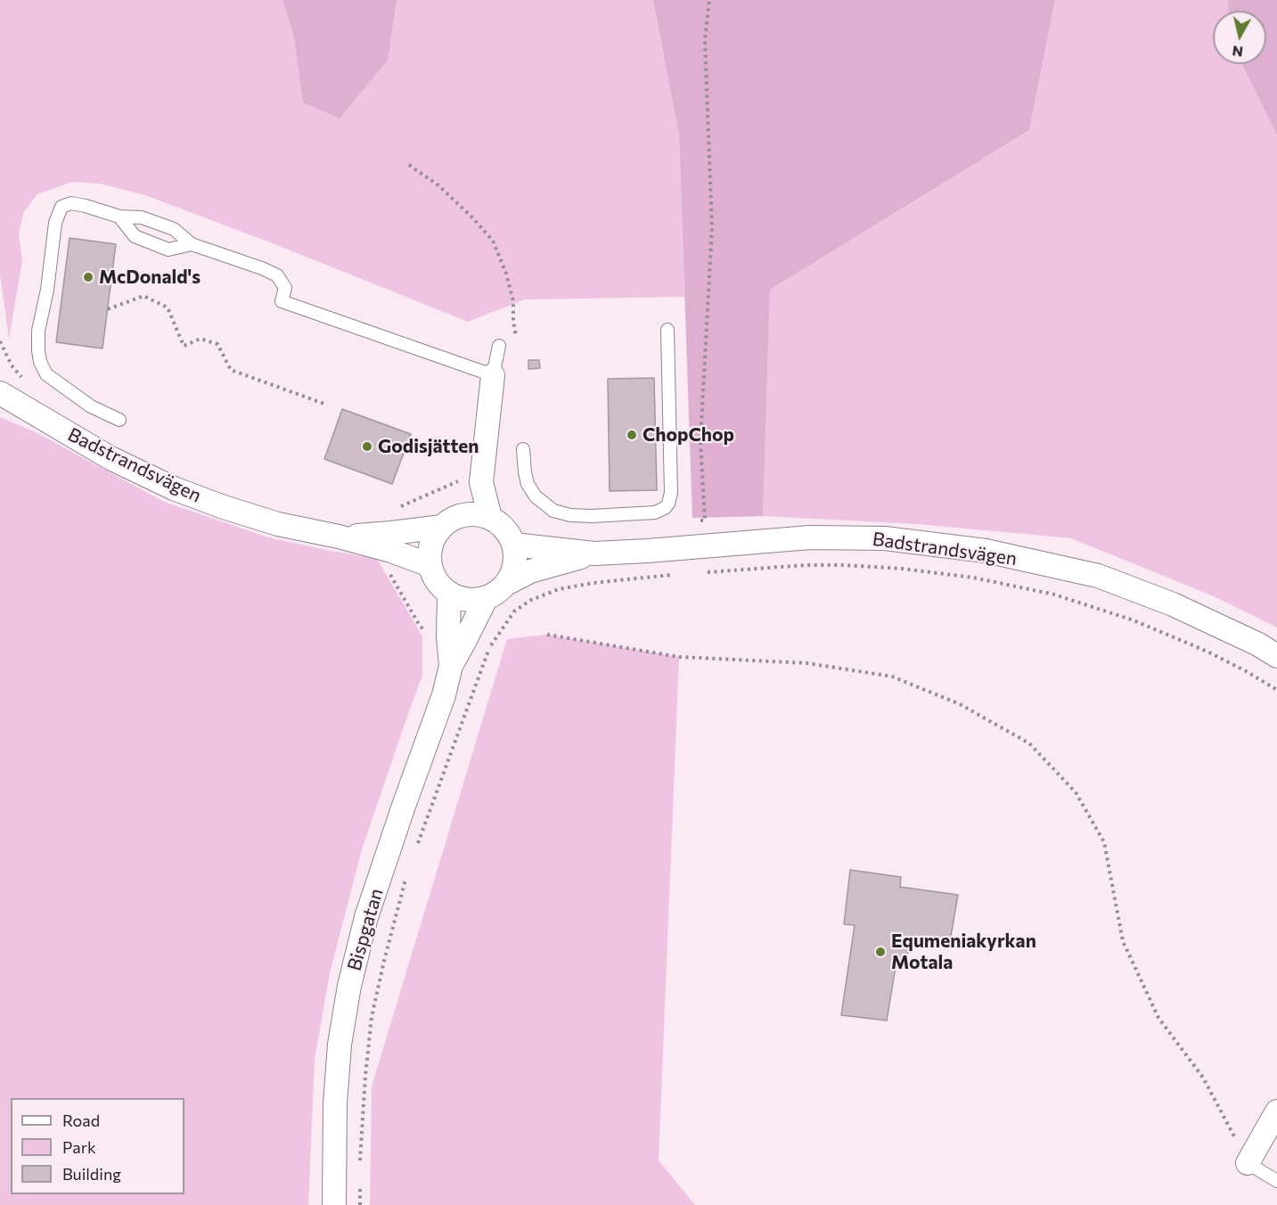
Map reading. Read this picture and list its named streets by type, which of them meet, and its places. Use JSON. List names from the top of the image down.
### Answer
{
  "streets": {
    "street": ["Badstrandsvägen", "Bispgatan"]
  },
  "crossings": [
    ["Badstrandsvägen", "Bispgatan"]
  ],
  "places": [
    "McDonald's",
    "ChopChop",
    "Godisjätten",
    "Equmeniakyrkan Motala"
  ],
  "legend": ["Road", "Park", "Building"],
  "north": "bottom"
}
